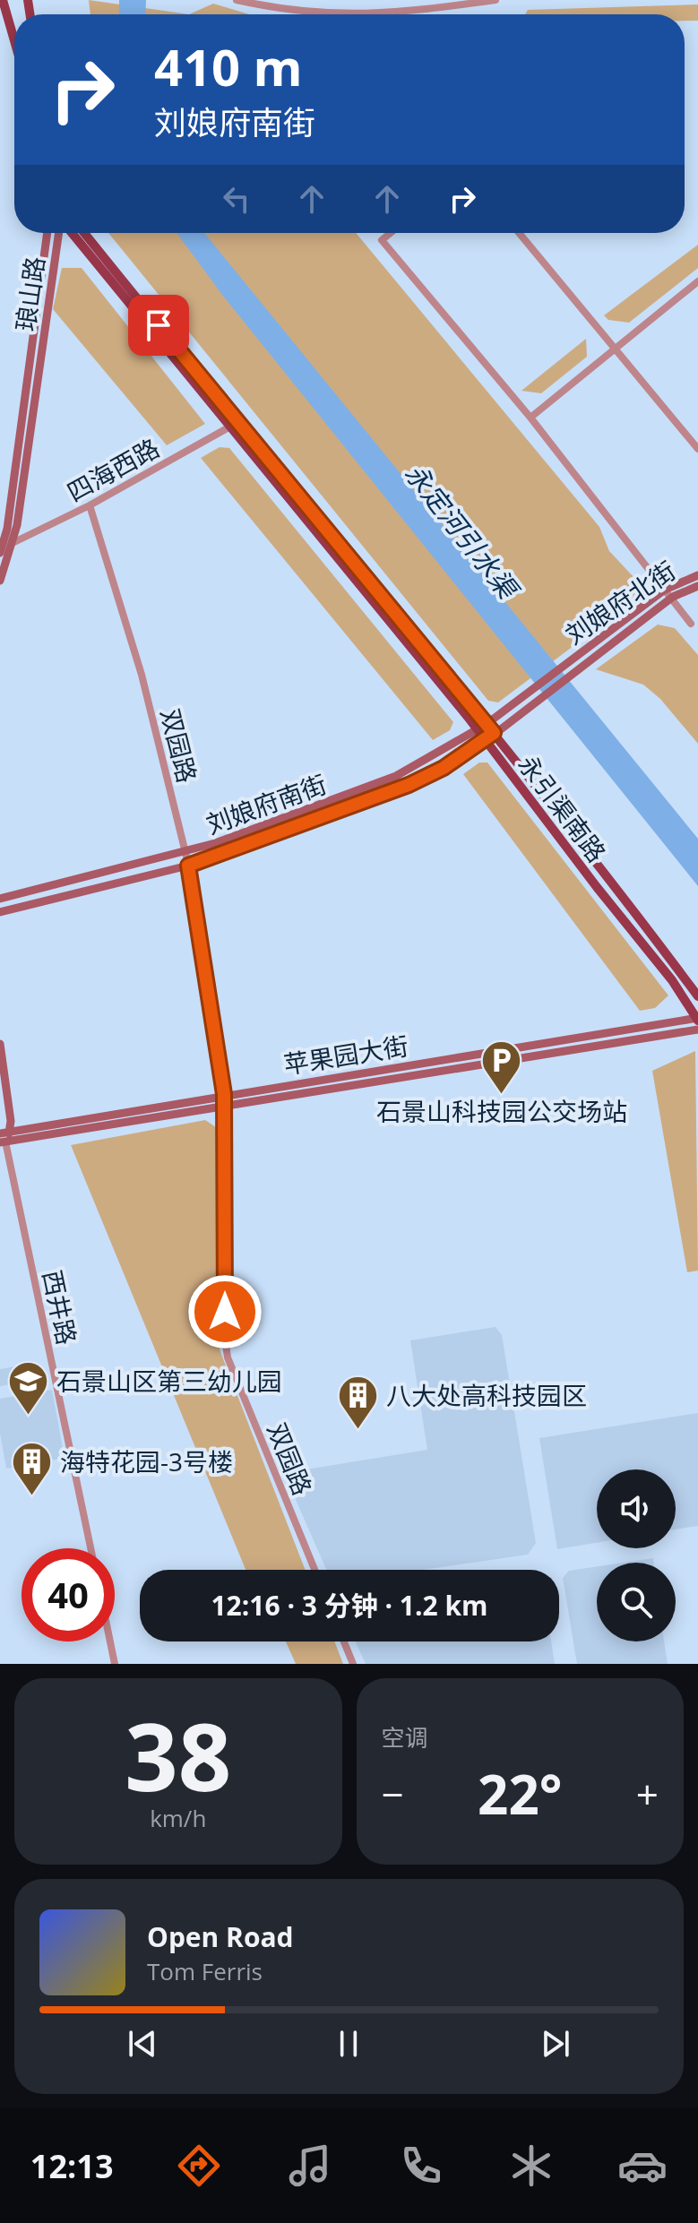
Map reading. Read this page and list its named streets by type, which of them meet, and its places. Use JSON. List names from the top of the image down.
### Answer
{
  "streets": {
    "main road": [
      "琅山路",
      "刘娘府北街",
      "刘娘府南街",
      "永引渠南路",
      "苹果园大街"
    ],
    "street": ["四海西路", "双园路", "西井路"]
  },
  "crossings": [
    ["琅山路", "四海西路"],
    ["四海西路", "双园路"],
    ["四海西路", "永引渠南路"],
    ["刘娘府北街", "刘娘府南街"],
    ["双园路", "刘娘府南街"],
    ["双园路", "苹果园大街"],
    ["刘娘府南街", "永引渠南路"],
    ["永引渠南路", "苹果园大街"],
    ["苹果园大街", "西井路"]
  ],
  "water": ["永定河引水渠"],
  "places": {
    "parking": ["石景山科技园公交场站"],
    "school or university": ["石景山区第三幼儿园"],
    "building": ["八大处高科技园区", "海特花园-3号楼"]
  },
  "page": {
    "turn": ["410 m", "刘娘府南街"],
    "limit": "40",
    "trip": "12:16 · 3 分钟 · 1.2 km",
    "tile": [
      ["38", "km/h"],
      "空调"
    ],
    "heat": ["−", "22°", "+"],
    "song": ["Open Road", "Tom Ferris"],
    "tabs": "12:13"
  }
}
